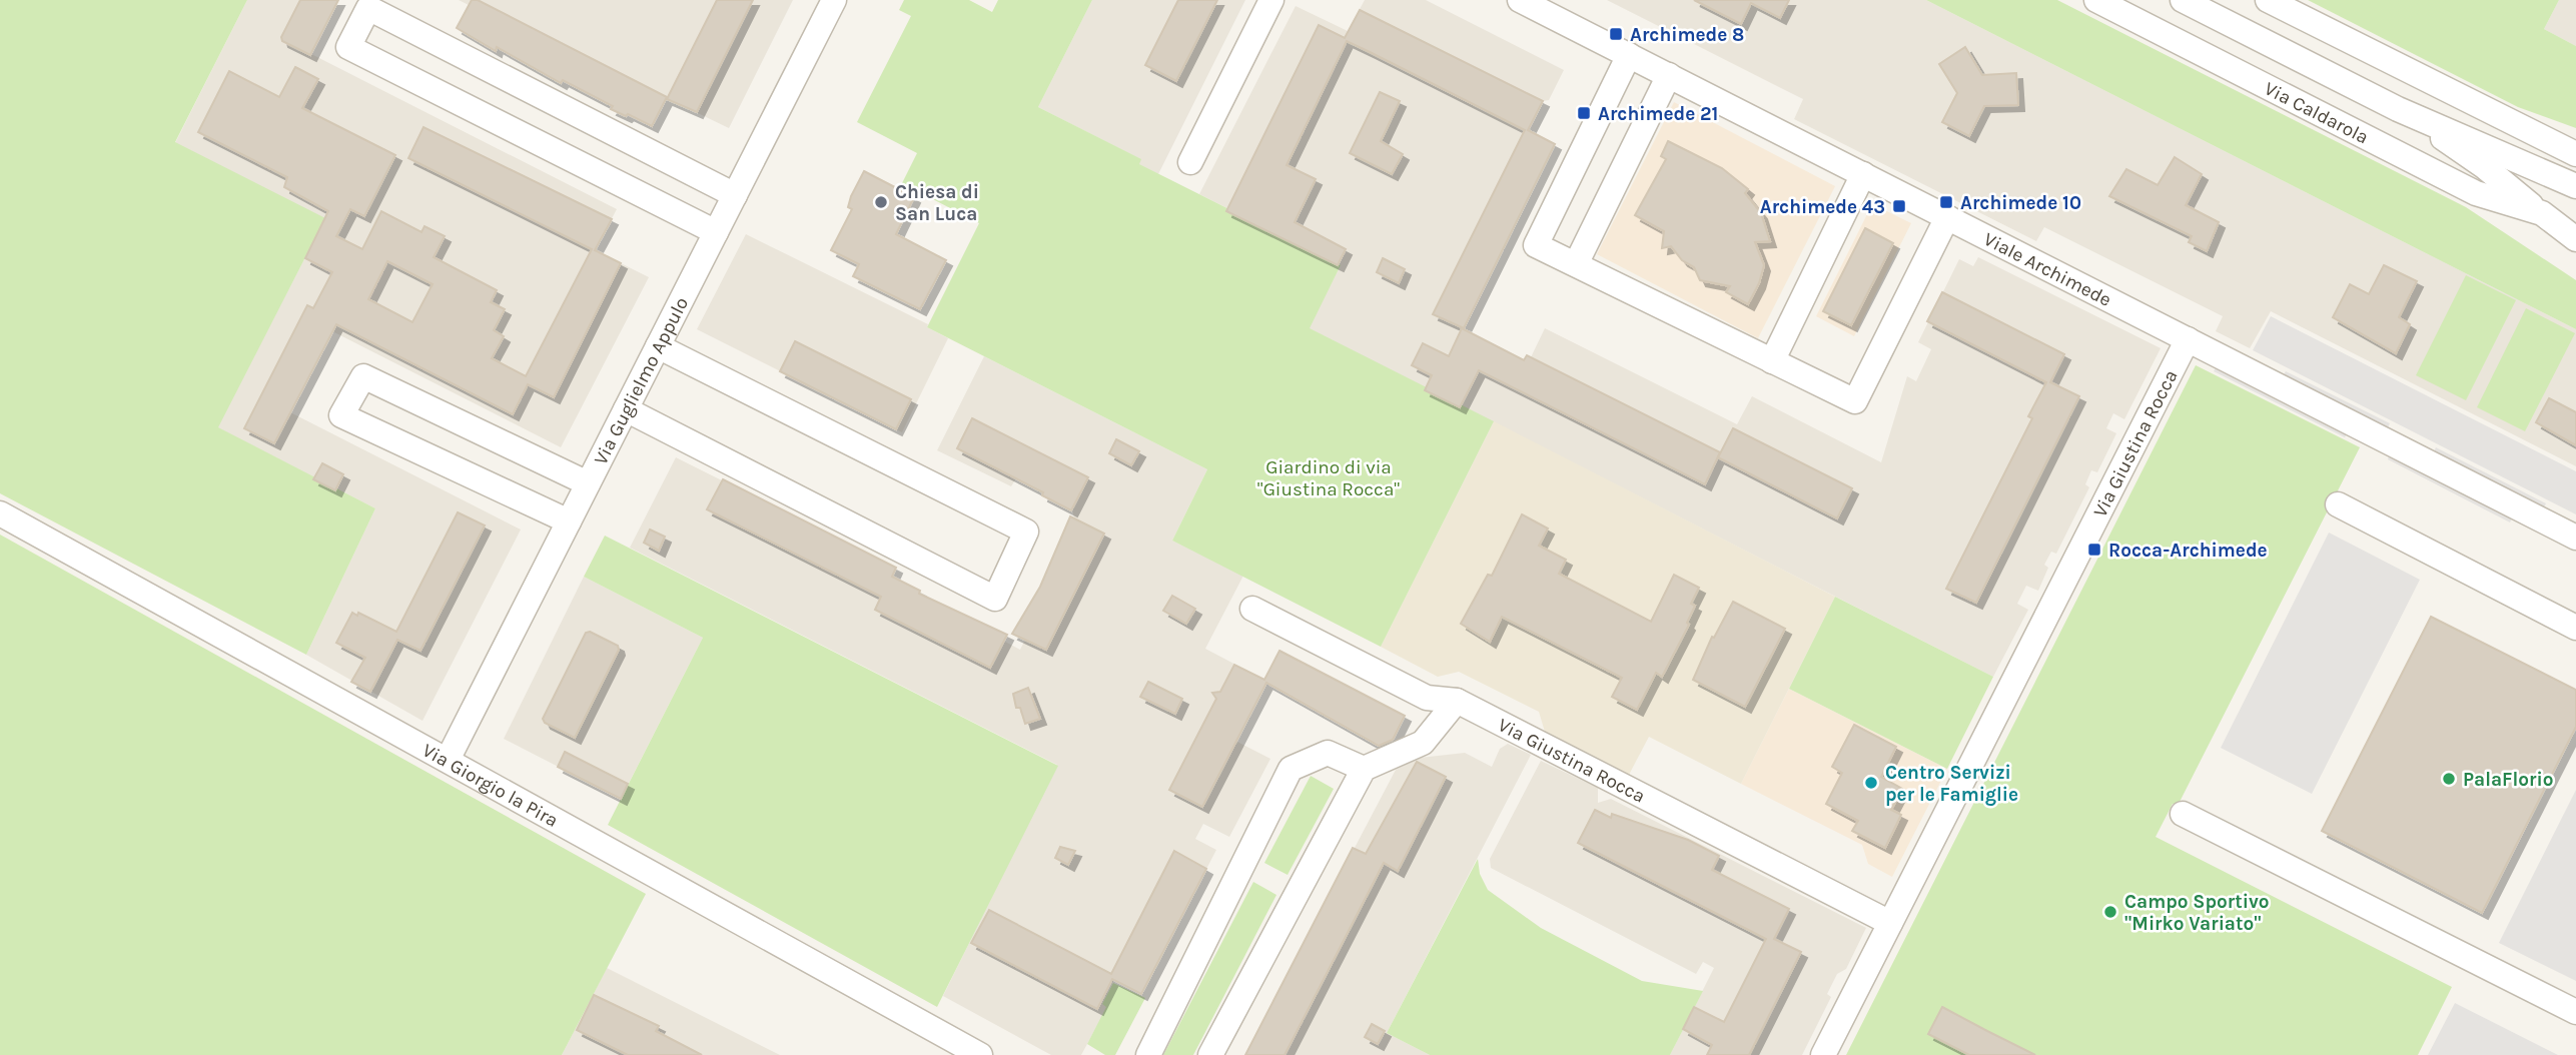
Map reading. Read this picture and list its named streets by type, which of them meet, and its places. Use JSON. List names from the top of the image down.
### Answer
{
  "streets": {
    "street": [
      "Via Caldarola",
      "Viale Archimede",
      "Via Guglielmo Appulo",
      "Via Giustina Rocca",
      "Via Giorgio la Pira"
    ]
  },
  "crossings": [
    ["Viale Archimede", "Via Giustina Rocca"],
    ["Via Guglielmo Appulo", "Via Giorgio la Pira"]
  ],
  "parks": ["Giardino di via \"Giustina Rocca\""],
  "places": {
    "transit": [
      "Archimede 8",
      "Archimede 21",
      "Archimede 10",
      "Archimede 43",
      "Rocca-Archimede"
    ],
    "other": [
      "Chiesa di San Luca",
      "PalaFlorio",
      "Centro Servizi per le Famiglie",
      "Campo Sportivo \"Mirko Variato\""
    ]
  }
}
